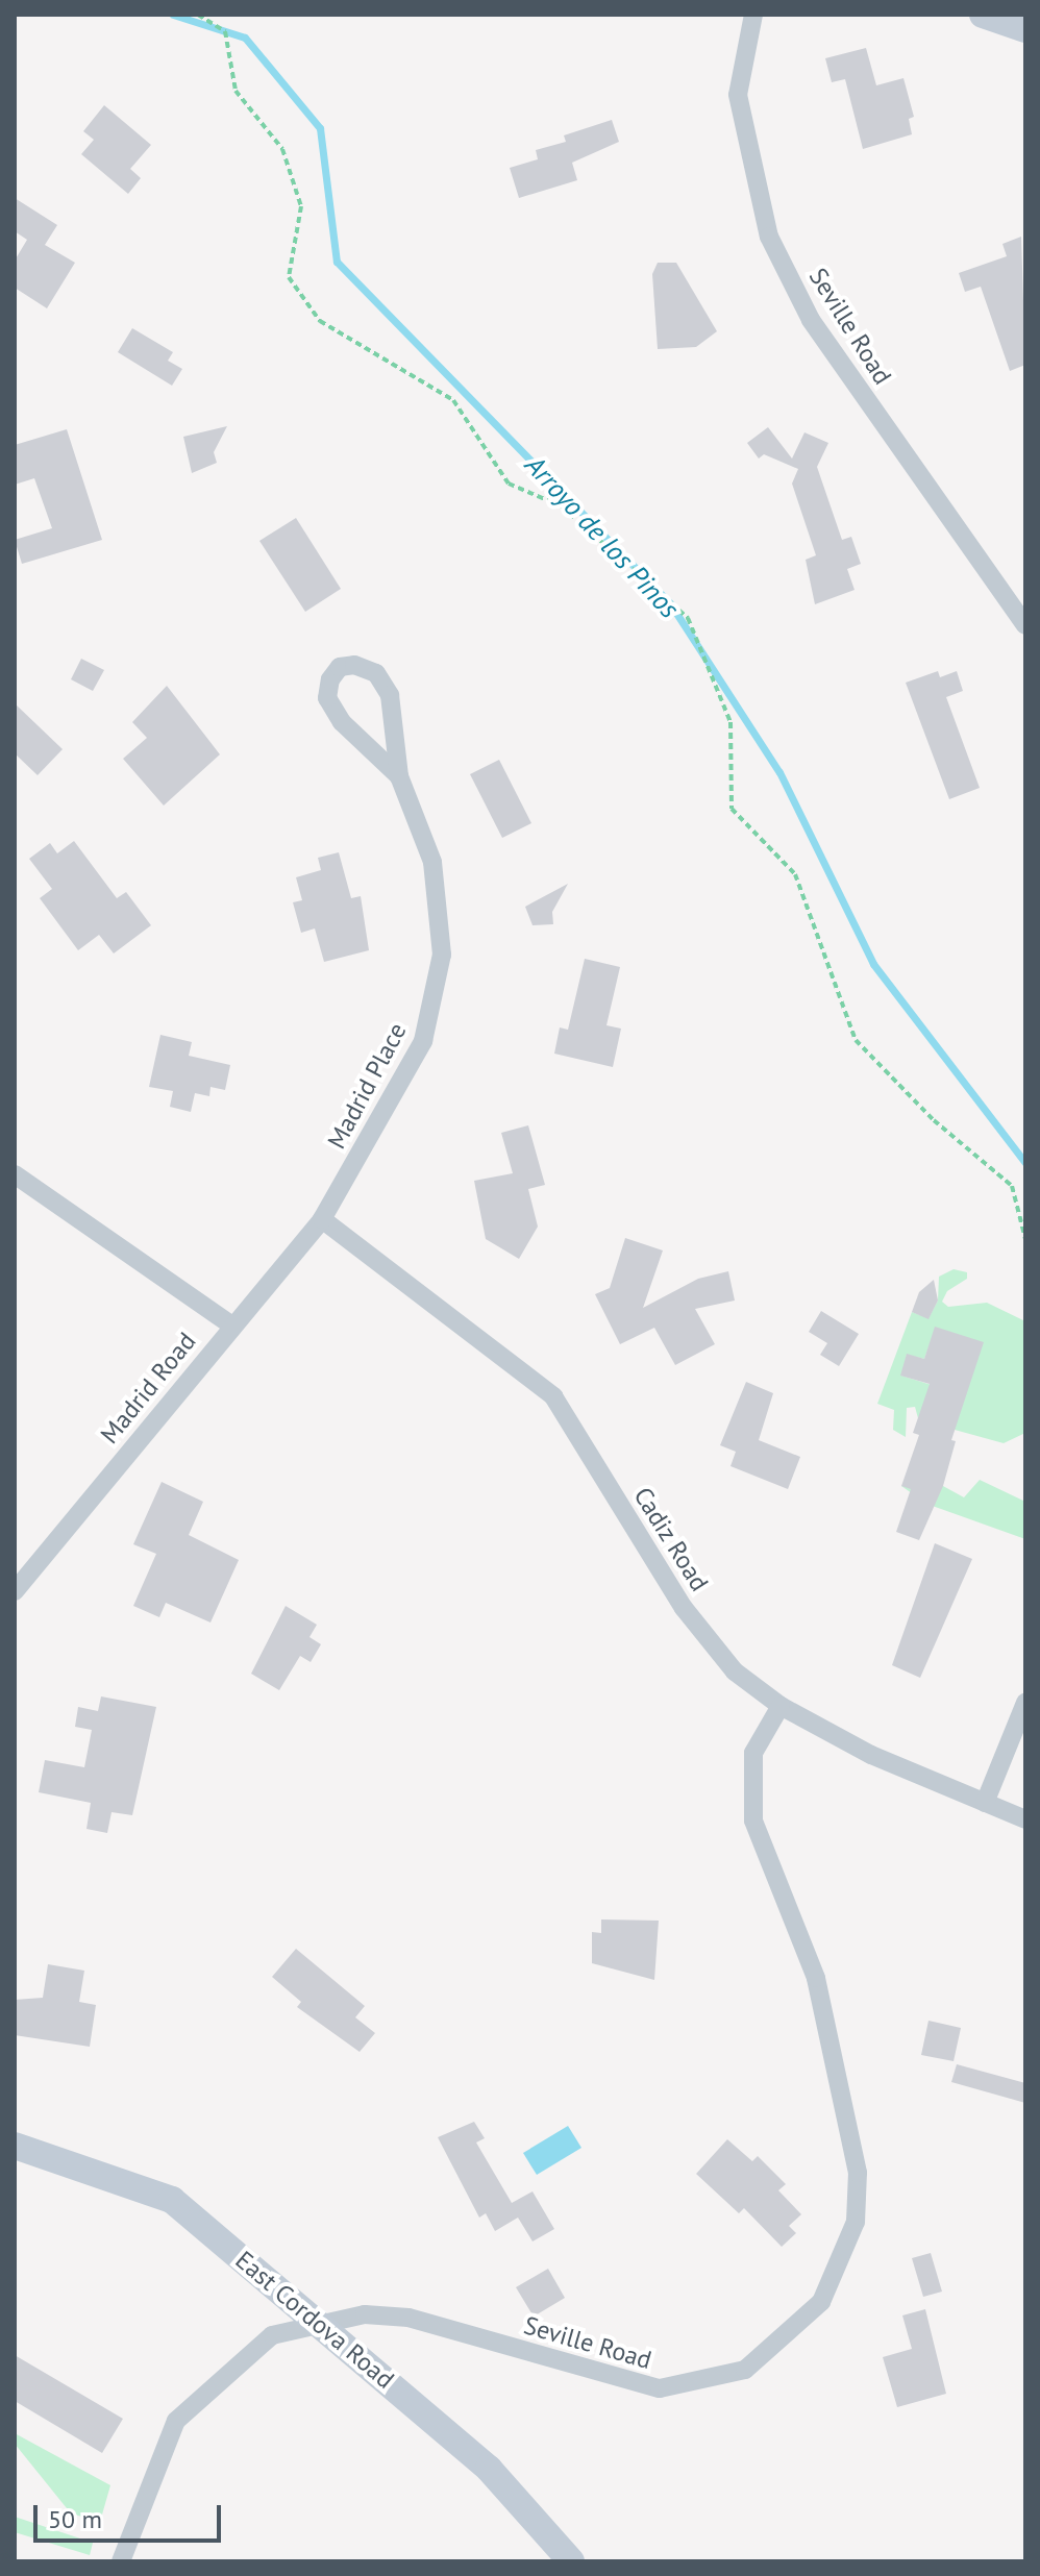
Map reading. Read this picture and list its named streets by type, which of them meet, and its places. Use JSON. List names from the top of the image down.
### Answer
{
  "streets": {
    "street": [
      "Seville Road",
      "Madrid Place",
      "Madrid Road",
      "Cadiz Road",
      "East Cordova Road"
    ]
  },
  "crossings": [
    ["Seville Road", "Cadiz Road"],
    ["Seville Road", "East Cordova Road"],
    ["Madrid Place", "Madrid Road"],
    ["Madrid Place", "Cadiz Road"],
    ["Madrid Road", "Cadiz Road"]
  ],
  "water": ["Arroyo de los Pinos"],
  "scale_bar": "50 m"
}
